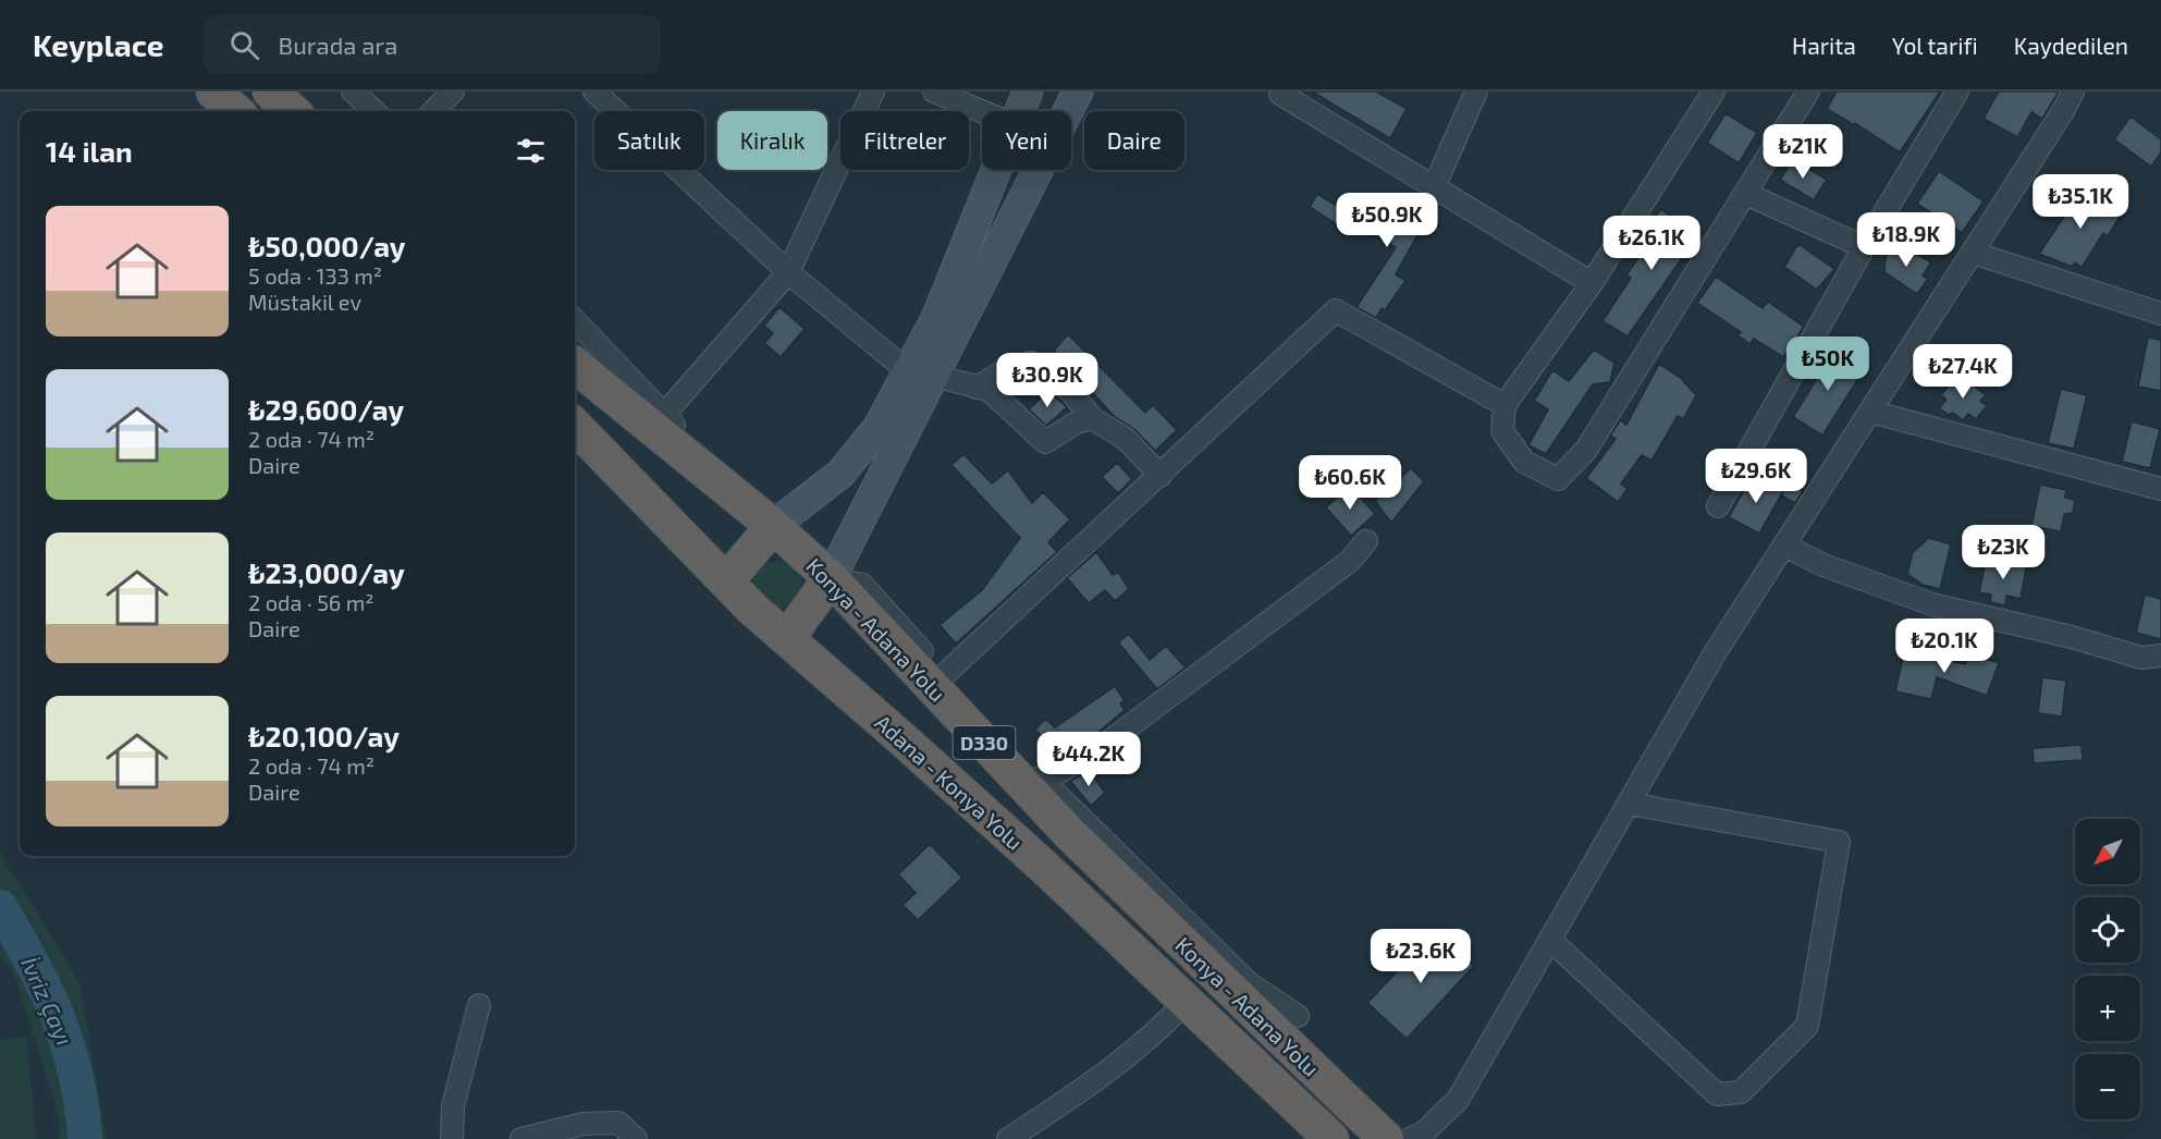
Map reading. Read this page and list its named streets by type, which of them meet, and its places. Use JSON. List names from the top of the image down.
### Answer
{
  "streets": {
    "highway": ["Konya - Adana Yolu", "D330", "Adana - Konya Yolu"]
  },
  "water": ["İvriz Çayı"],
  "north": "bottom left",
  "page": {
    "header": "Keyplace",
    "search": "Burada ara",
    "nav": ["Harita", "Yol tarifi", "Kaydedilen"],
    "chip": [
      "Satılık",
      "Kiralık",
      "Filtreler",
      "Yeni",
      "Daire"
    ],
    "heading": "14 ilan",
    "price": [
      "₺21K",
      "₺35.1K",
      "₺50.9K",
      "₺18.9K",
      "₺26.1K",
      "₺50K",
      "₺27.4K",
      "₺30.9K",
      "₺29.6K",
      "₺60.6K",
      "₺23K",
      "₺20.1K",
      "₺44.2K",
      "₺23.6K"
    ],
    "list": [
      {
        "name": "₺50,000/ay",
        "note": "5 oda · 133 m² · Müstakil ev"
      },
      {
        "name": "₺29,600/ay",
        "note": "2 oda · 74 m² · Daire"
      },
      {
        "name": "₺23,000/ay",
        "note": "2 oda · 56 m² · Daire"
      },
      {
        "name": "₺20,100/ay",
        "note": "2 oda · 74 m² · Daire"
      }
    ],
    "map_buttons": ["+", "−"]
  }
}
